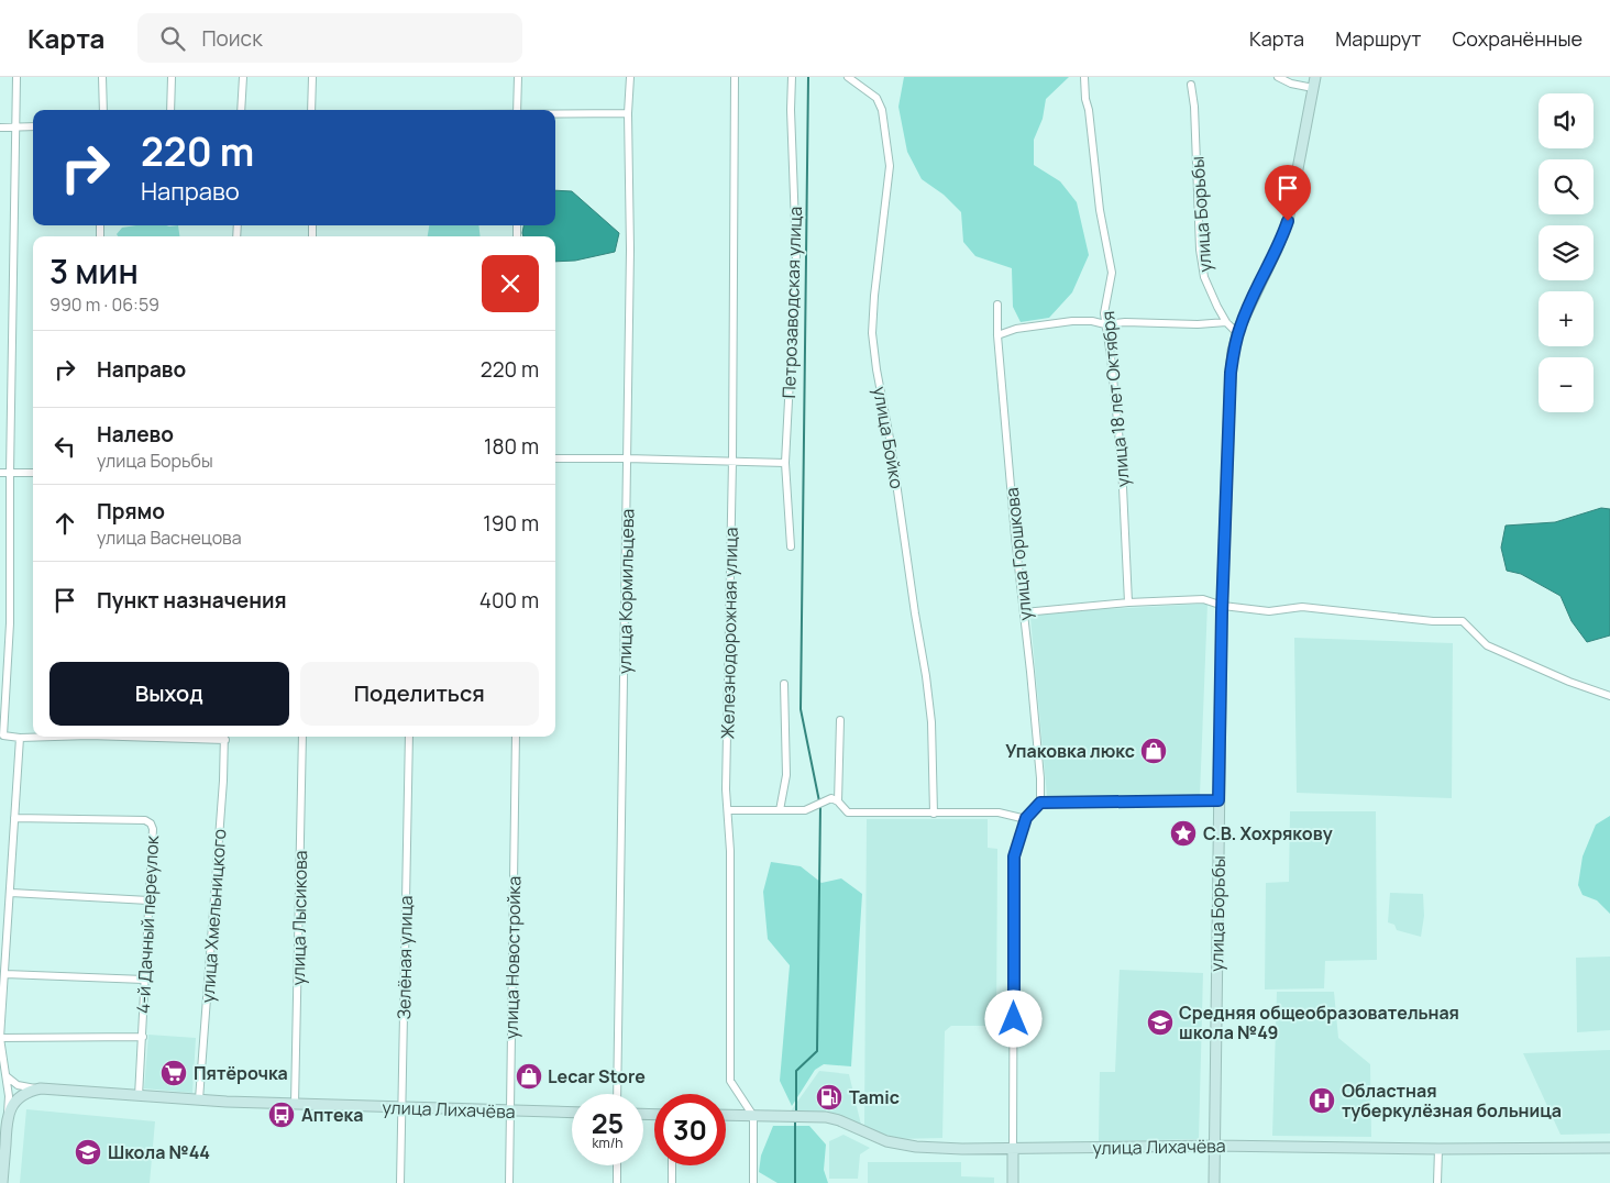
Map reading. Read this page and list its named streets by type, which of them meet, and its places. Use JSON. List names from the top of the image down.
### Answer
{
  "streets": {
    "main road": ["улица Борьбы", "улица Лихачёва"],
    "street": [
      "Петрозаводская улица",
      "улица 18 лет Октября",
      "улица Бойко",
      "улица Горшкова",
      "улица Кормильцева",
      "Железнодорожная улица",
      "улица Хмельницкого",
      "улица Лысикова",
      "4-й Дачный переулок",
      "Зелёная улица",
      "улица Новостройка"
    ]
  },
  "crossings": [
    ["улица Борьбы", "улица Лихачёва"],
    ["Железнодорожная улица", "улица Лихачёва"],
    ["улица Хмельницкого", "улица Лихачёва"],
    ["улица Лысикова", "улица Лихачёва"],
    ["4-й Дачный переулок", "улица Лихачёва"],
    ["Зелёная улица", "улица Лихачёва"],
    ["улица Новостройка", "улица Лихачёва"]
  ],
  "places": {
    "shop": ["Упаковка люкс", "Lecar Store"],
    "place": ["С.В. Хохрякову"],
    "school or university": ["Средняя общеобразовательная школа №49", "Школа №44"],
    "supermarket": ["Пятёрочка"],
    "fuel station": ["Tamic"],
    "hospital": ["Областная туберкулёзная больница"],
    "bus stop": ["Аптека"]
  },
  "page": {
    "header": "Карта",
    "search": "Поиск",
    "nav": ["Карта", "Маршрут", "Сохранённые"],
    "map_buttons": ["+", "−"],
    "turn": ["220 m", "Направо"],
    "heading": ["3 мин", "990 m · 06:59"],
    "list": [
      {
        "name": "Направо",
        "value": "220 m"
      },
      {
        "name": "Налево",
        "note": "улица Борьбы",
        "value": "180 m"
      },
      {
        "name": "Прямо",
        "note": "улица Васнецова",
        "value": "190 m"
      },
      {
        "name": "Пункт назначения",
        "value": "400 m"
      }
    ],
    "buttons": ["Выход", "Поделиться"],
    "speed": "25 km/h",
    "limit": "30"
  }
}
